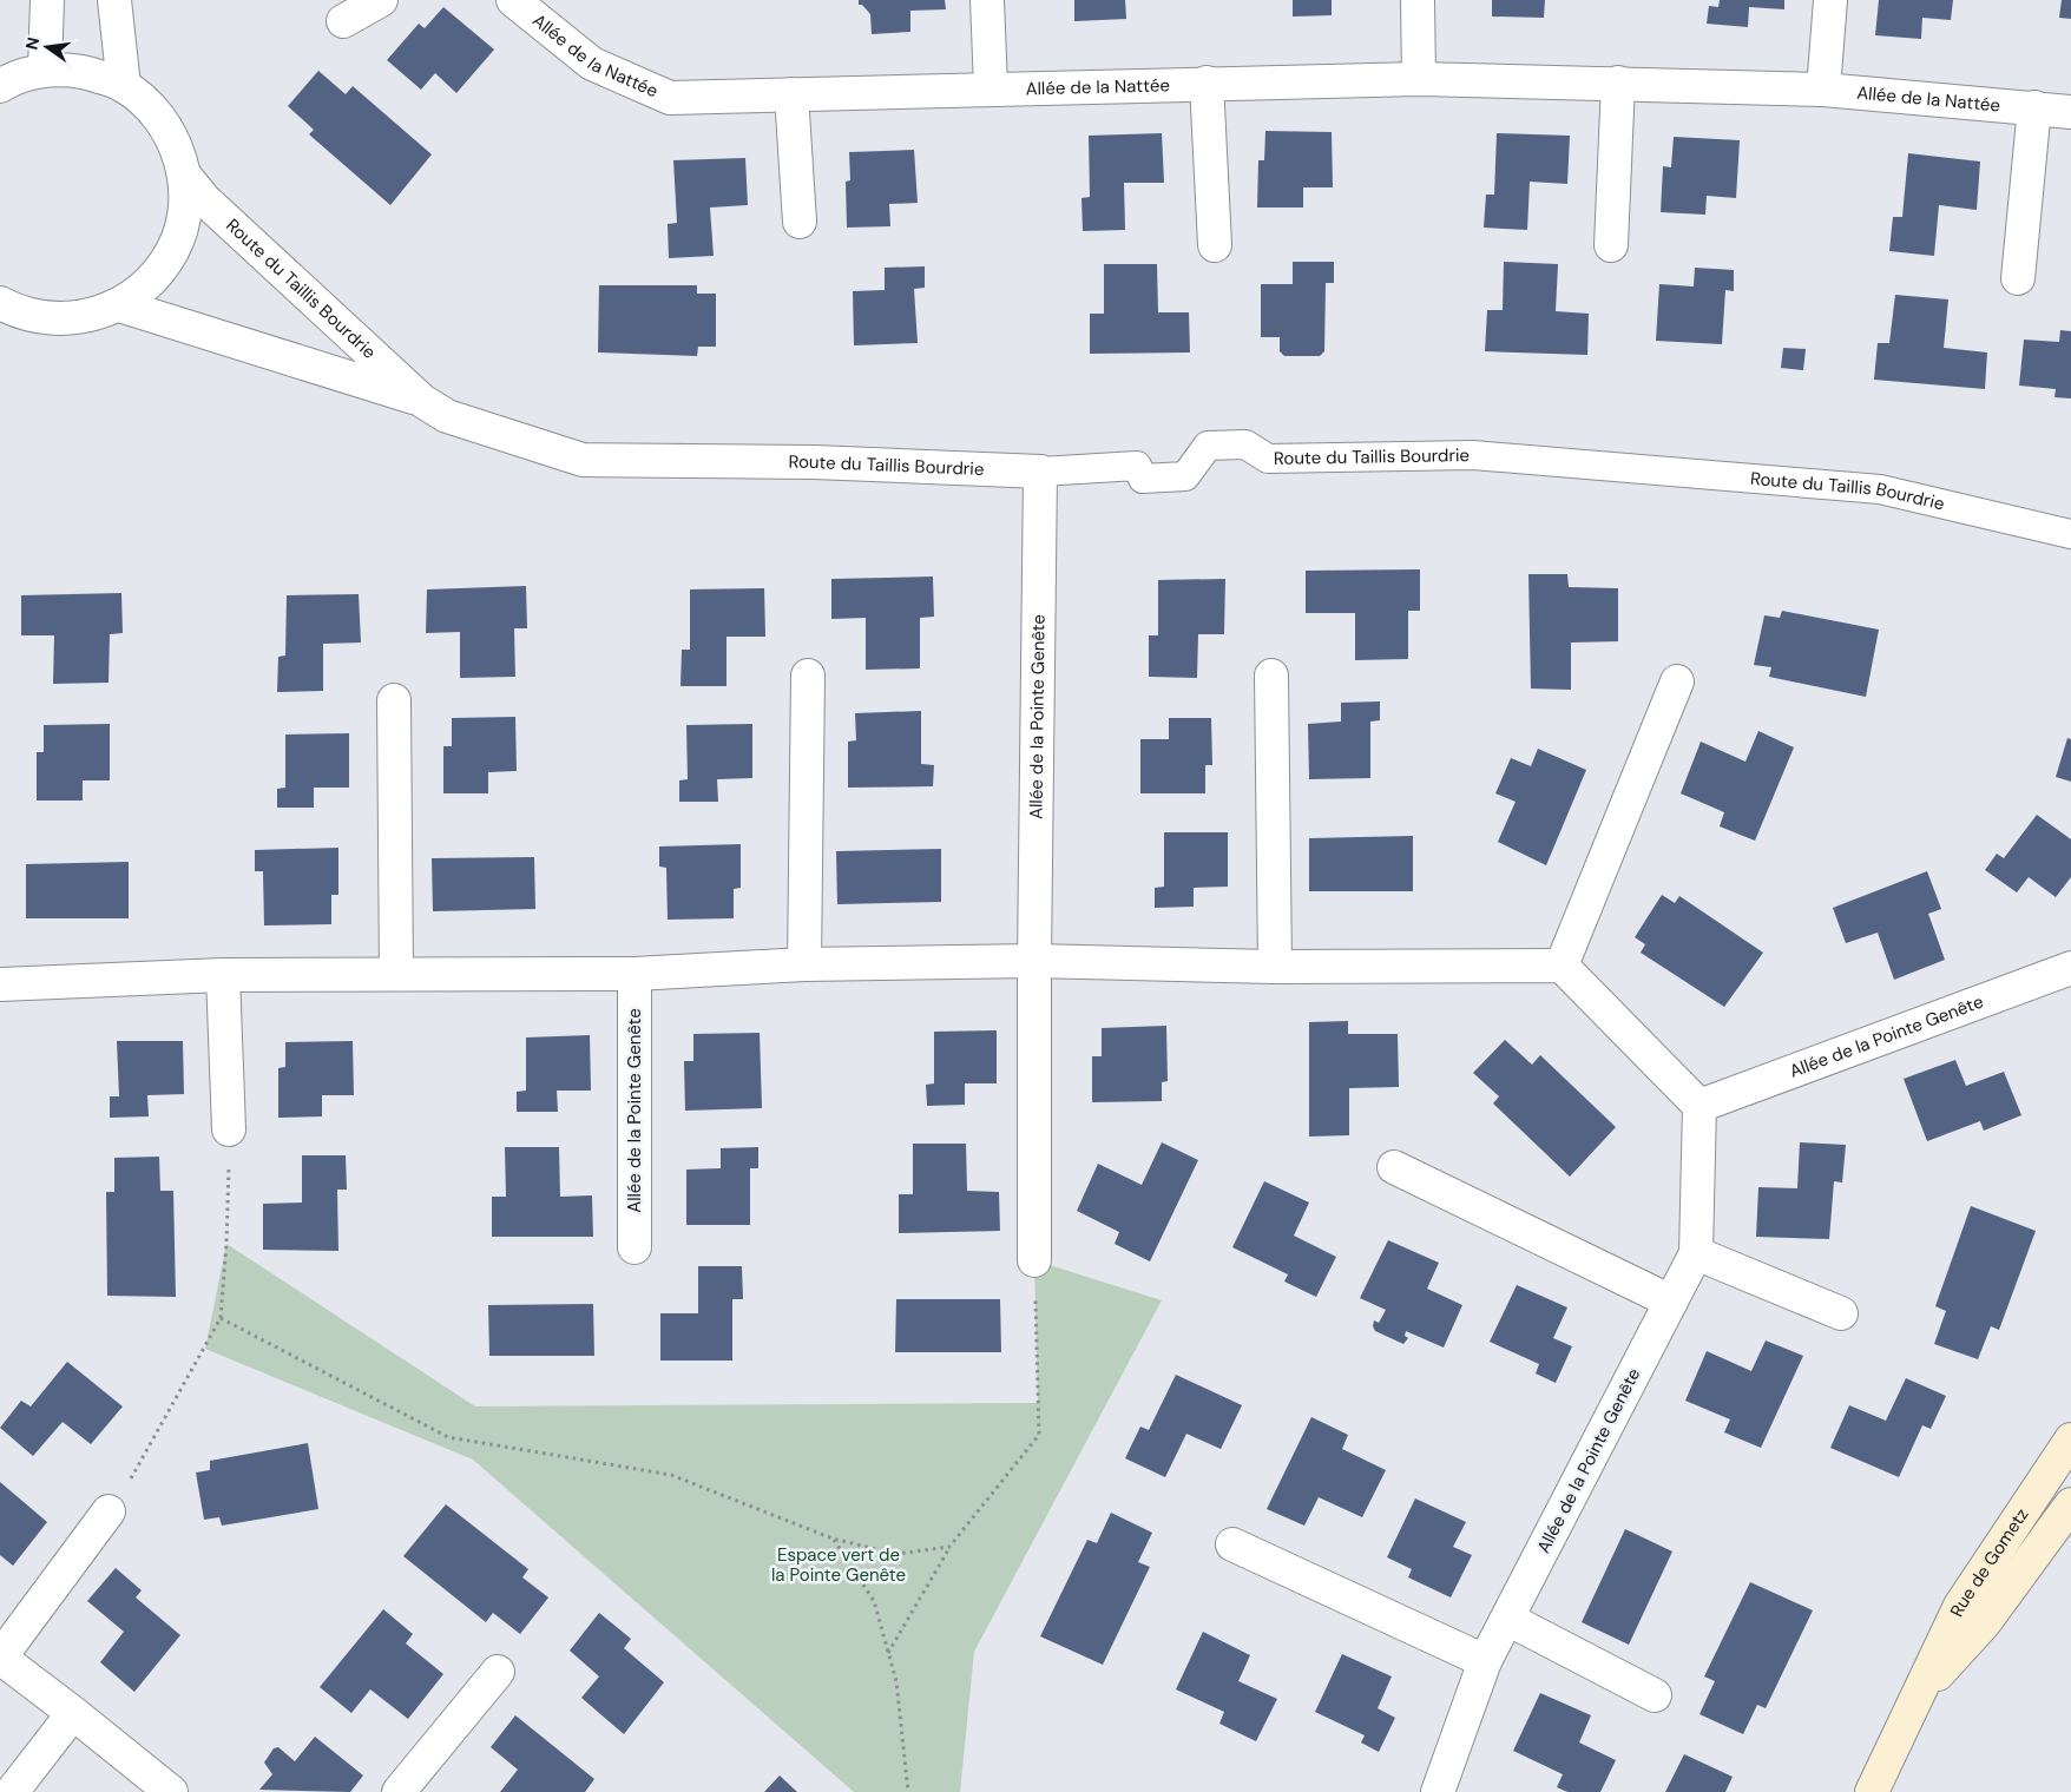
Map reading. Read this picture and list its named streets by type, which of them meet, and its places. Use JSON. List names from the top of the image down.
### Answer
{
  "streets": {
    "main road": ["Rue de Gometz"],
    "street": ["Allée de la Nattée", "Route du Taillis Bourdrie", "Allée de la Pointe Genête"]
  },
  "crossings": [
    ["Route du Taillis Bourdrie", "Allée de la Pointe Genête"]
  ],
  "parks": ["Espace vert de la Pointe Genête"],
  "north": "left"
}
